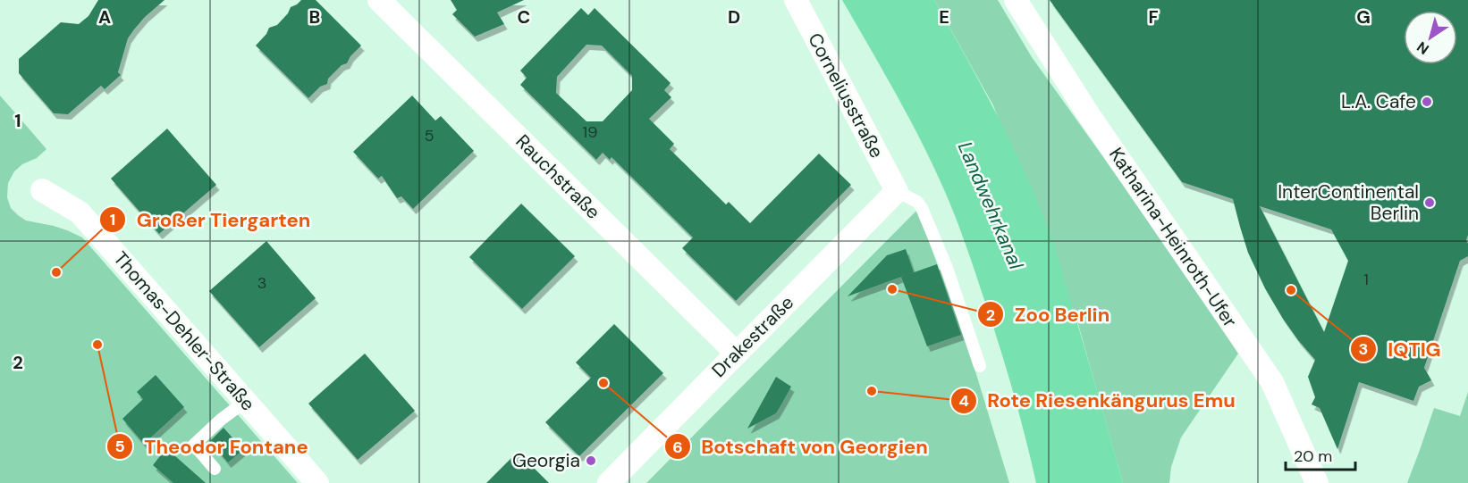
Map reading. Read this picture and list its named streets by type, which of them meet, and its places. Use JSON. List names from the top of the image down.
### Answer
{
  "streets": {
    "street": [
      "Corneliusstraße",
      "Rauchstraße",
      "Katharina-Heinroth-Ufer",
      "Thomas-Dehler-Straße",
      "Drakestraße"
    ]
  },
  "crossings": [
    ["Corneliusstraße", "Drakestraße"],
    ["Rauchstraße", "Drakestraße"]
  ],
  "water": ["Landwehrkanal"],
  "places": [
    "L.A. Cafe",
    "InterContinental Berlin",
    "Großer Tiergarten",
    "Zoo Berlin",
    "IQTIG",
    "Theodor Fontane",
    "Botschaft von Georgien",
    "Rote Riesenkängurus Emu",
    "Georgia"
  ],
  "house_numbers": [
    "19",
    "5",
    "1",
    "3"
  ],
  "scale_bar": "20 m",
  "north": "bottom left",
  "grid": {
    "columns": [
      "A",
      "B",
      "C",
      "D",
      "E",
      "F",
      "G"
    ],
    "rows": ["1", "2"]
  }
}
